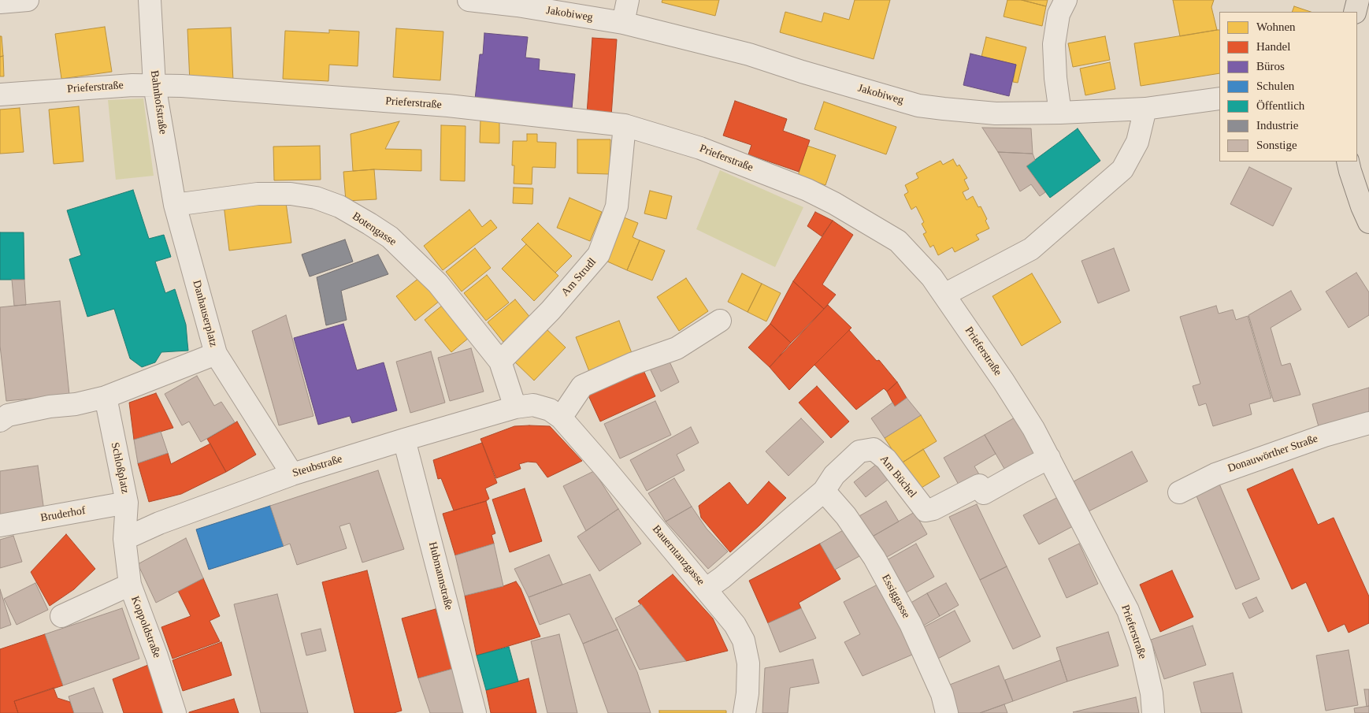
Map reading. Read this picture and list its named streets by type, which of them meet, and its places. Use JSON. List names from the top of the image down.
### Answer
{
  "streets": {
    "street": [
      "Jakobiweg",
      "Prieferstraße",
      "Bahnhofstraße",
      "Botengasse",
      "Am Strudl",
      "Danhauserplatz",
      "Donauwörther Straße",
      "Steubstraße",
      "Schloßplatz",
      "Am Büchel",
      "Bruderhof",
      "Bauerntanzgasse",
      "Hubmannstraße",
      "Essiggasse",
      "Koppoldstraße"
    ]
  },
  "crossings": [
    ["Prieferstraße", "Bahnhofstraße"],
    ["Prieferstraße", "Am Strudl"],
    ["Prieferstraße", "Am Büchel"],
    ["Bahnhofstraße", "Botengasse"],
    ["Bahnhofstraße", "Danhauserplatz"],
    ["Botengasse", "Am Strudl"],
    ["Botengasse", "Danhauserplatz"],
    ["Botengasse", "Steubstraße"],
    ["Botengasse", "Bauerntanzgasse"],
    ["Danhauserplatz", "Steubstraße"],
    ["Steubstraße", "Schloßplatz"],
    ["Steubstraße", "Bauerntanzgasse"],
    ["Steubstraße", "Hubmannstraße"],
    ["Steubstraße", "Koppoldstraße"],
    ["Schloßplatz", "Bruderhof"],
    ["Schloßplatz", "Koppoldstraße"],
    ["Am Büchel", "Bauerntanzgasse"],
    ["Am Büchel", "Essiggasse"]
  ],
  "legend": [
    "Wohnen",
    "Handel",
    "Büros",
    "Schulen",
    "Öffentlich",
    "Industrie",
    "Sonstige"
  ]
}
